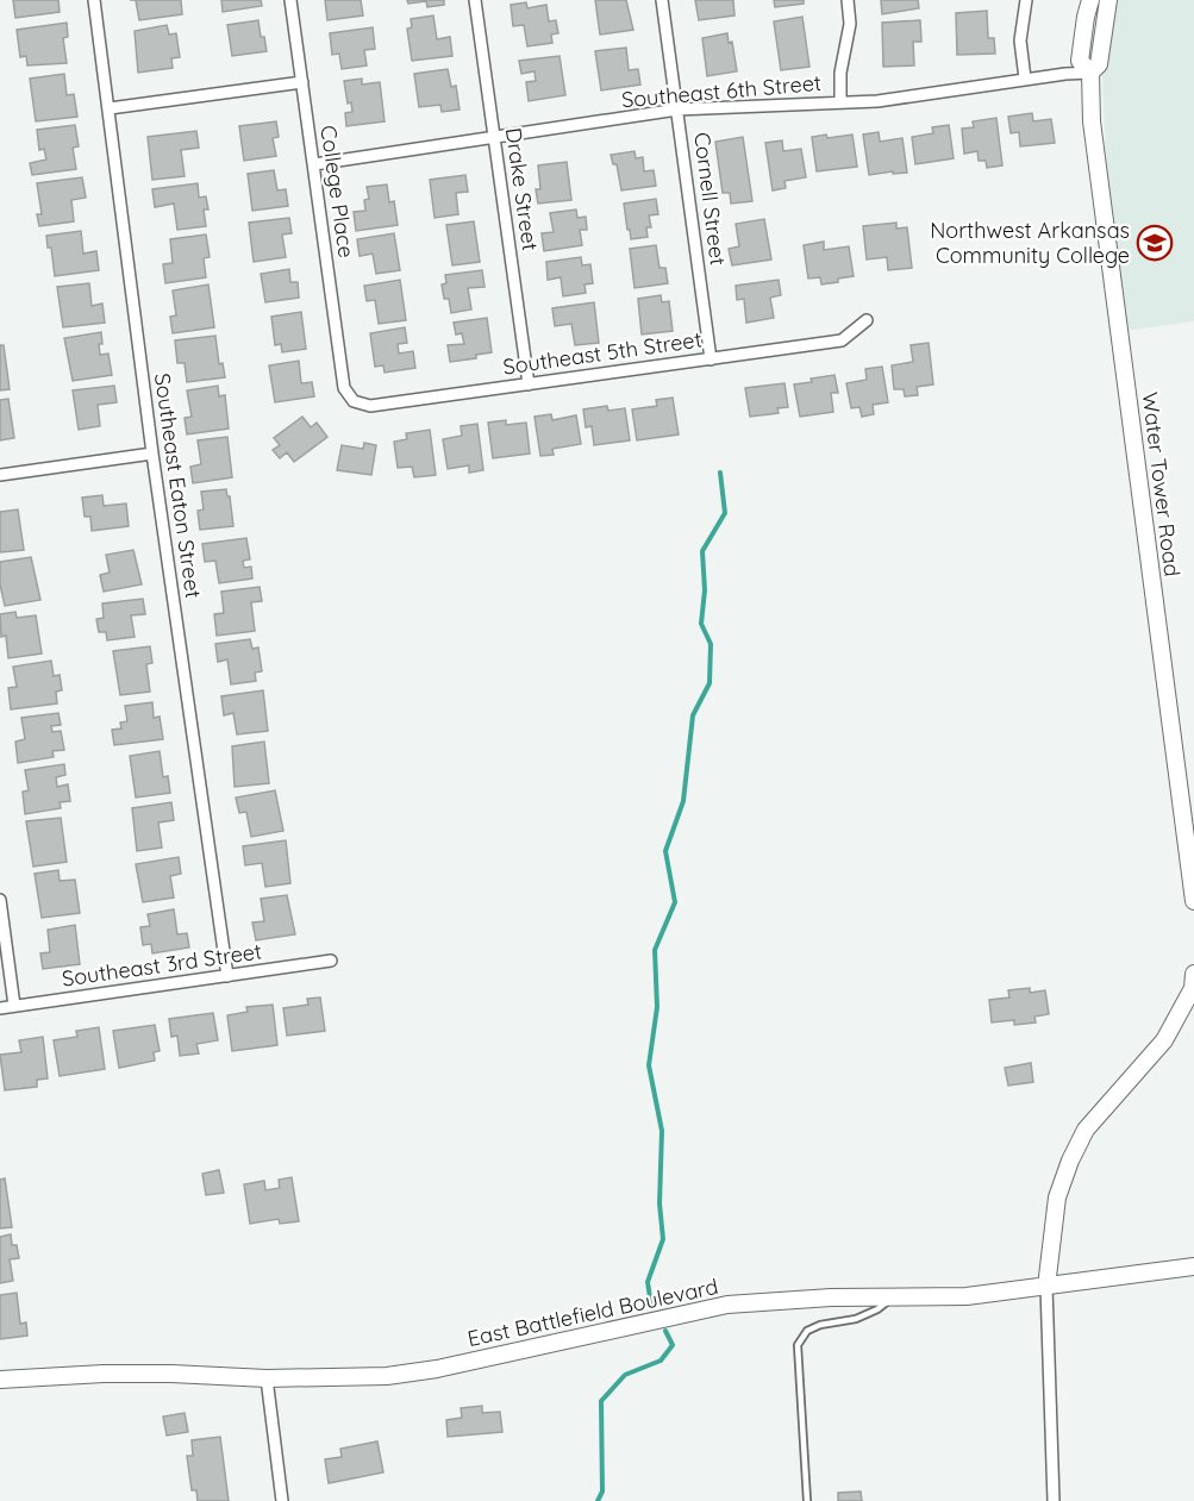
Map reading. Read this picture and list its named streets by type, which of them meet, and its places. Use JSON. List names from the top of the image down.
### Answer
{
  "streets": {
    "street": [
      "Southeast 6th Street",
      "Drake Street",
      "College Place",
      "Cornell Street",
      "Southeast 5th Street",
      "Water Tower Road",
      "Southeast Eaton Street",
      "Southeast 3rd Street",
      "East Battlefield Boulevard"
    ]
  },
  "crossings": [
    ["Southeast 6th Street", "Drake Street"],
    ["Southeast 6th Street", "College Place"],
    ["Southeast 6th Street", "Cornell Street"],
    ["Southeast 6th Street", "Water Tower Road"],
    ["Drake Street", "Southeast 5th Street"],
    ["College Place", "Southeast 5th Street"],
    ["Cornell Street", "Southeast 5th Street"],
    ["Southeast Eaton Street", "Southeast 3rd Street"]
  ],
  "places": {
    "school or university": ["Northwest Arkansas Community College"]
  }
}
